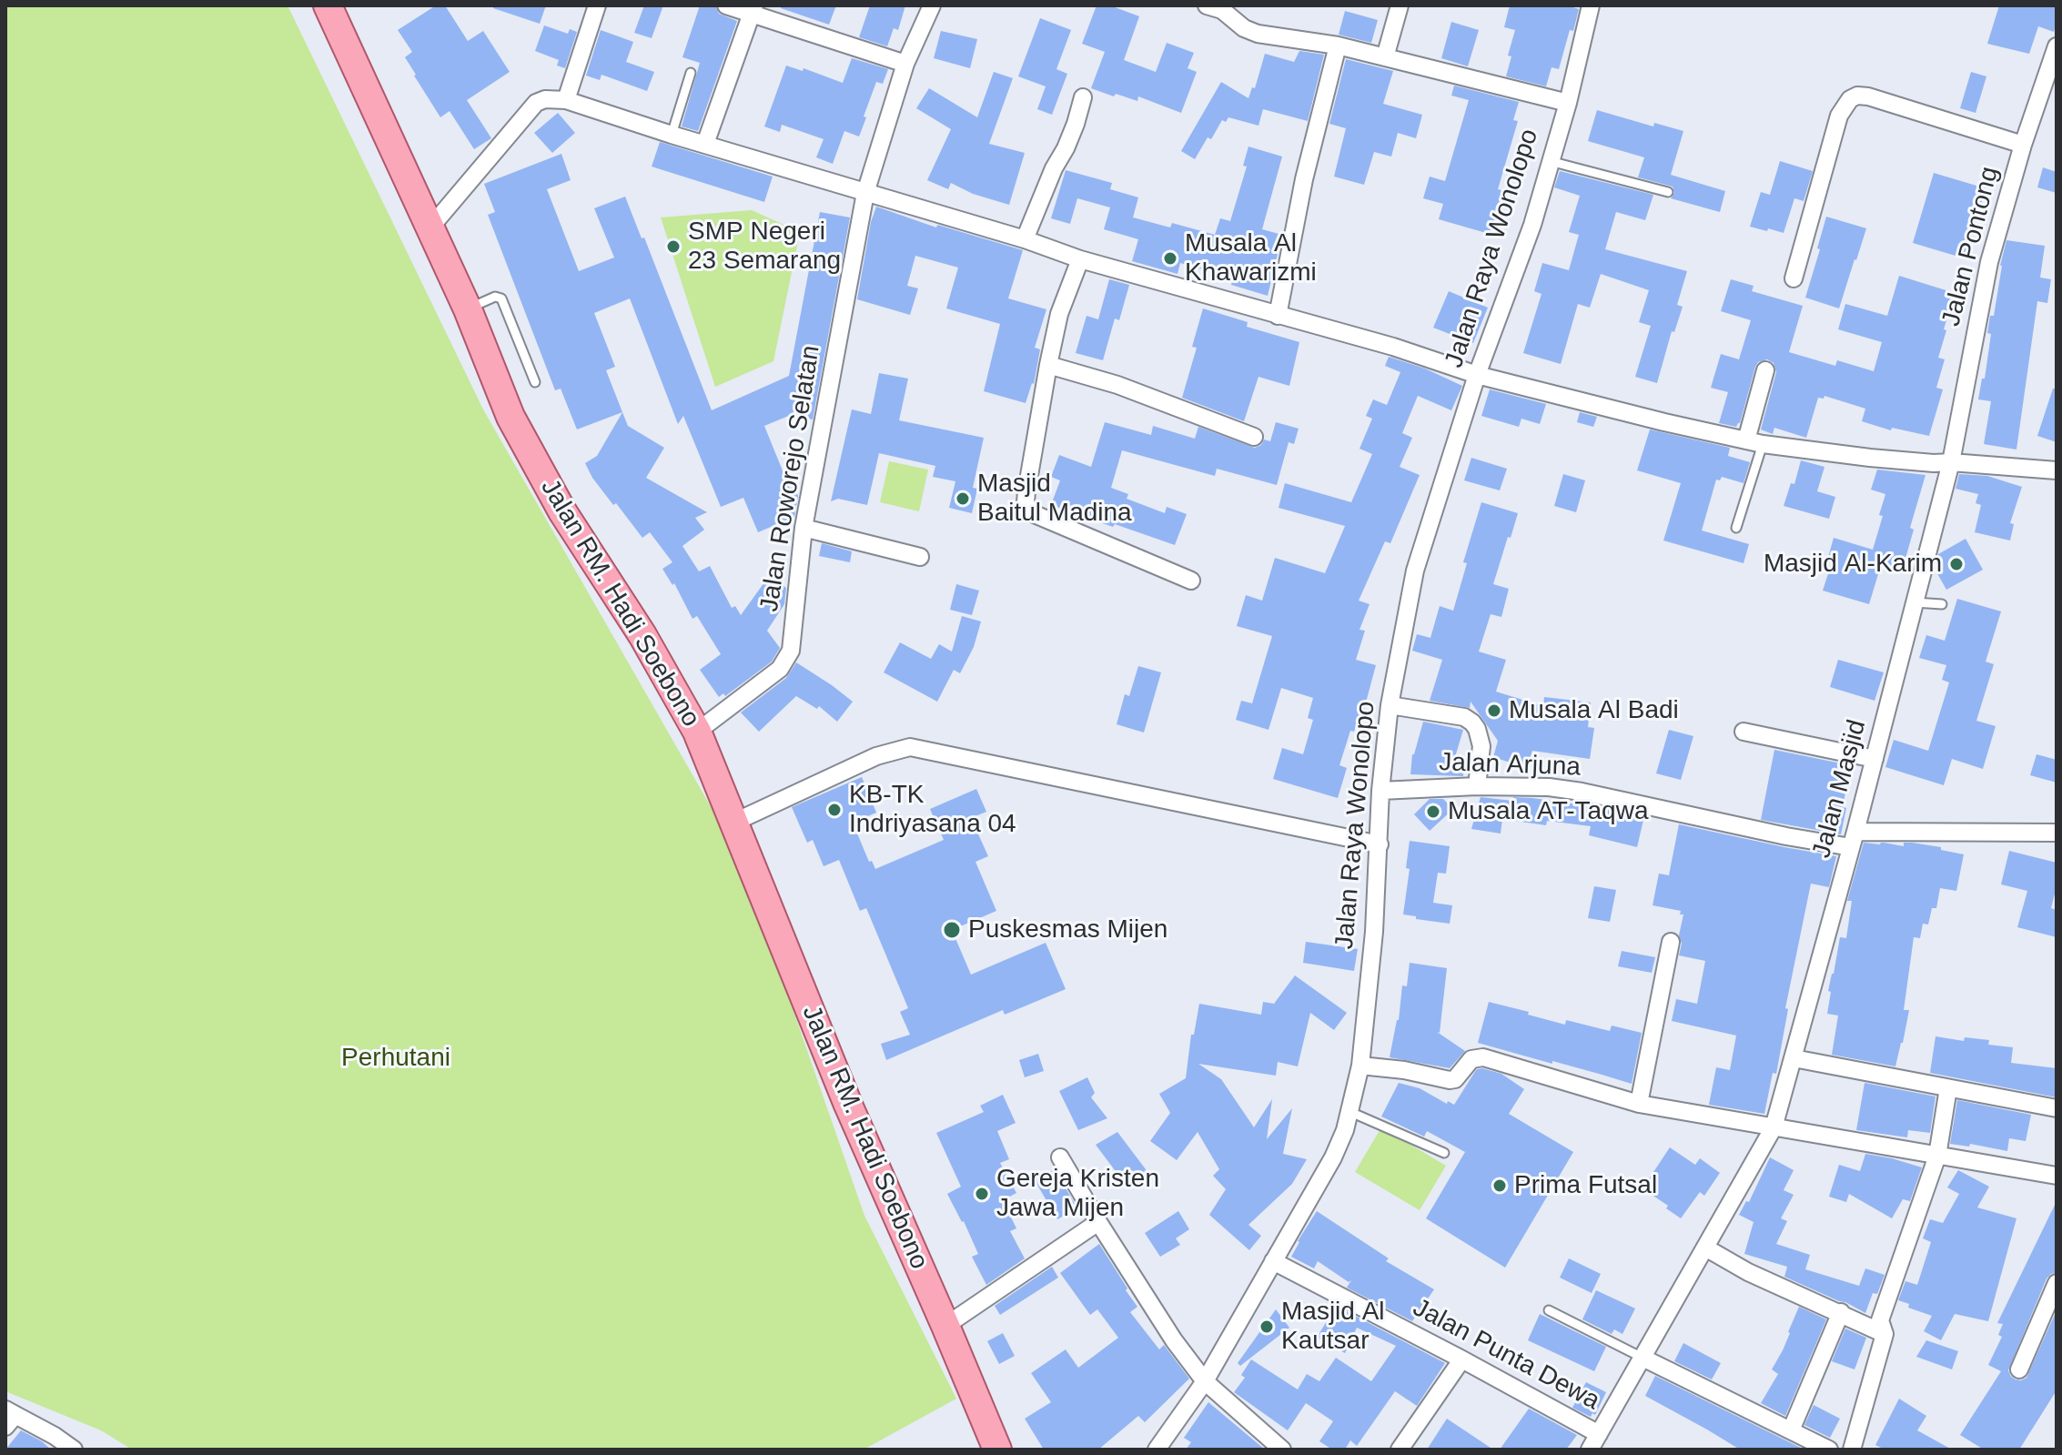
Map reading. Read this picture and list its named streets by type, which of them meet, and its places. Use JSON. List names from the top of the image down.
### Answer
{
  "streets": {
    "main road": ["Jalan RM. Hadi Soebono"],
    "street": [
      "Jalan Pontong",
      "Jalan Raya Wonolopo",
      "Jalan Roworejo Selatan",
      "Jalan Arjuna",
      "Jalan Masjid",
      "Jalan Punta Dewa"
    ]
  },
  "crossings": [
    ["Jalan Pontong", "Jalan Masjid"],
    ["Jalan Raya Wonolopo", "Jalan Arjuna"],
    ["Jalan Raya Wonolopo", "Jalan Punta Dewa"],
    ["Jalan Roworejo Selatan", "Jalan RM. Hadi Soebono"],
    ["Jalan Arjuna", "Jalan Masjid"],
    ["Jalan Masjid", "Jalan Punta Dewa"]
  ],
  "parks": ["Perhutani"],
  "places": [
    "SMP Negeri 23 Semarang",
    "Musala Al Khawarizmi",
    "Masjid Baitul Madina",
    "Masjid Al-Karim",
    "Musala Al Badi",
    "KB-TK Indriyasana 04",
    "Musala AT-Taqwa",
    "Puskesmas Mijen",
    "Prima Futsal",
    "Gereja Kristen Jawa Mijen",
    "Masjid Al Kautsar"
  ]
}
